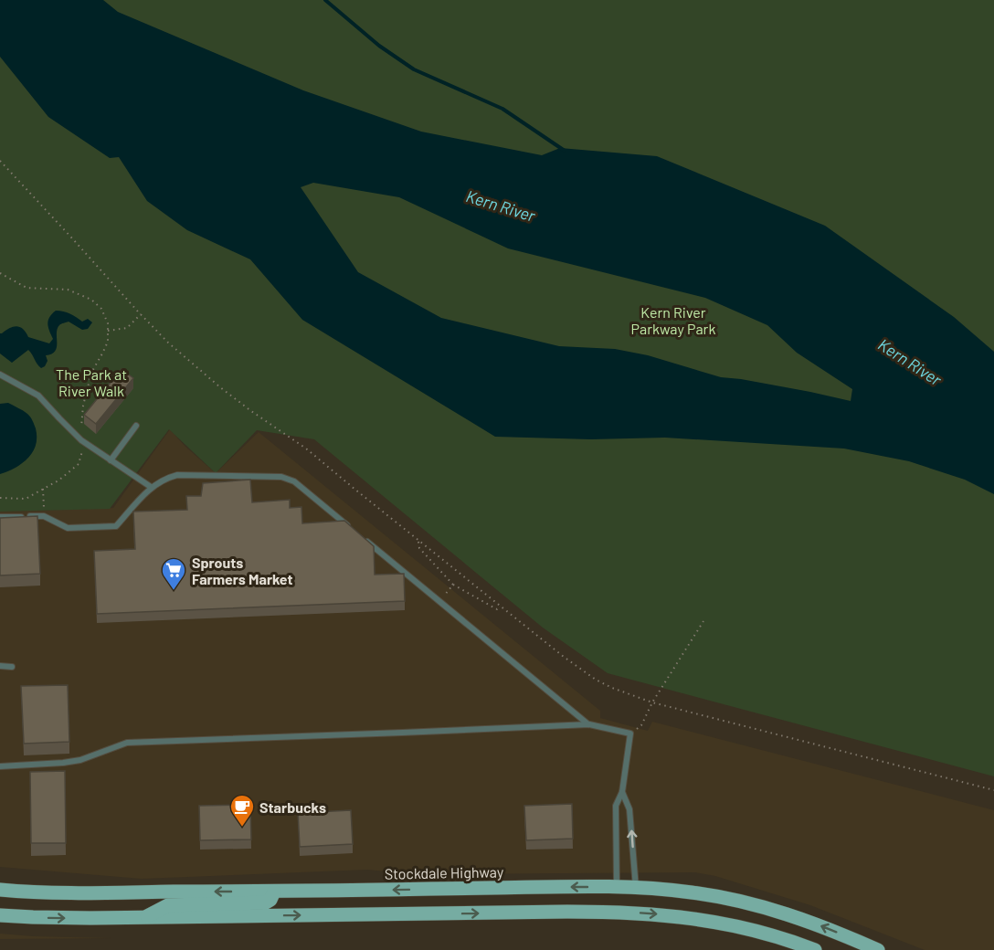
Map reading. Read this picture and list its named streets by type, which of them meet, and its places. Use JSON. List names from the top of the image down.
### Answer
{
  "streets": {
    "main road": ["Stockdale Highway"]
  },
  "water": ["Kern River"],
  "parks": ["Kern River Parkway Park", "The Park at River Walk"],
  "places": {
    "supermarket": ["Sprouts Farmers Market"],
    "cafe": ["Starbucks"]
  }
}
